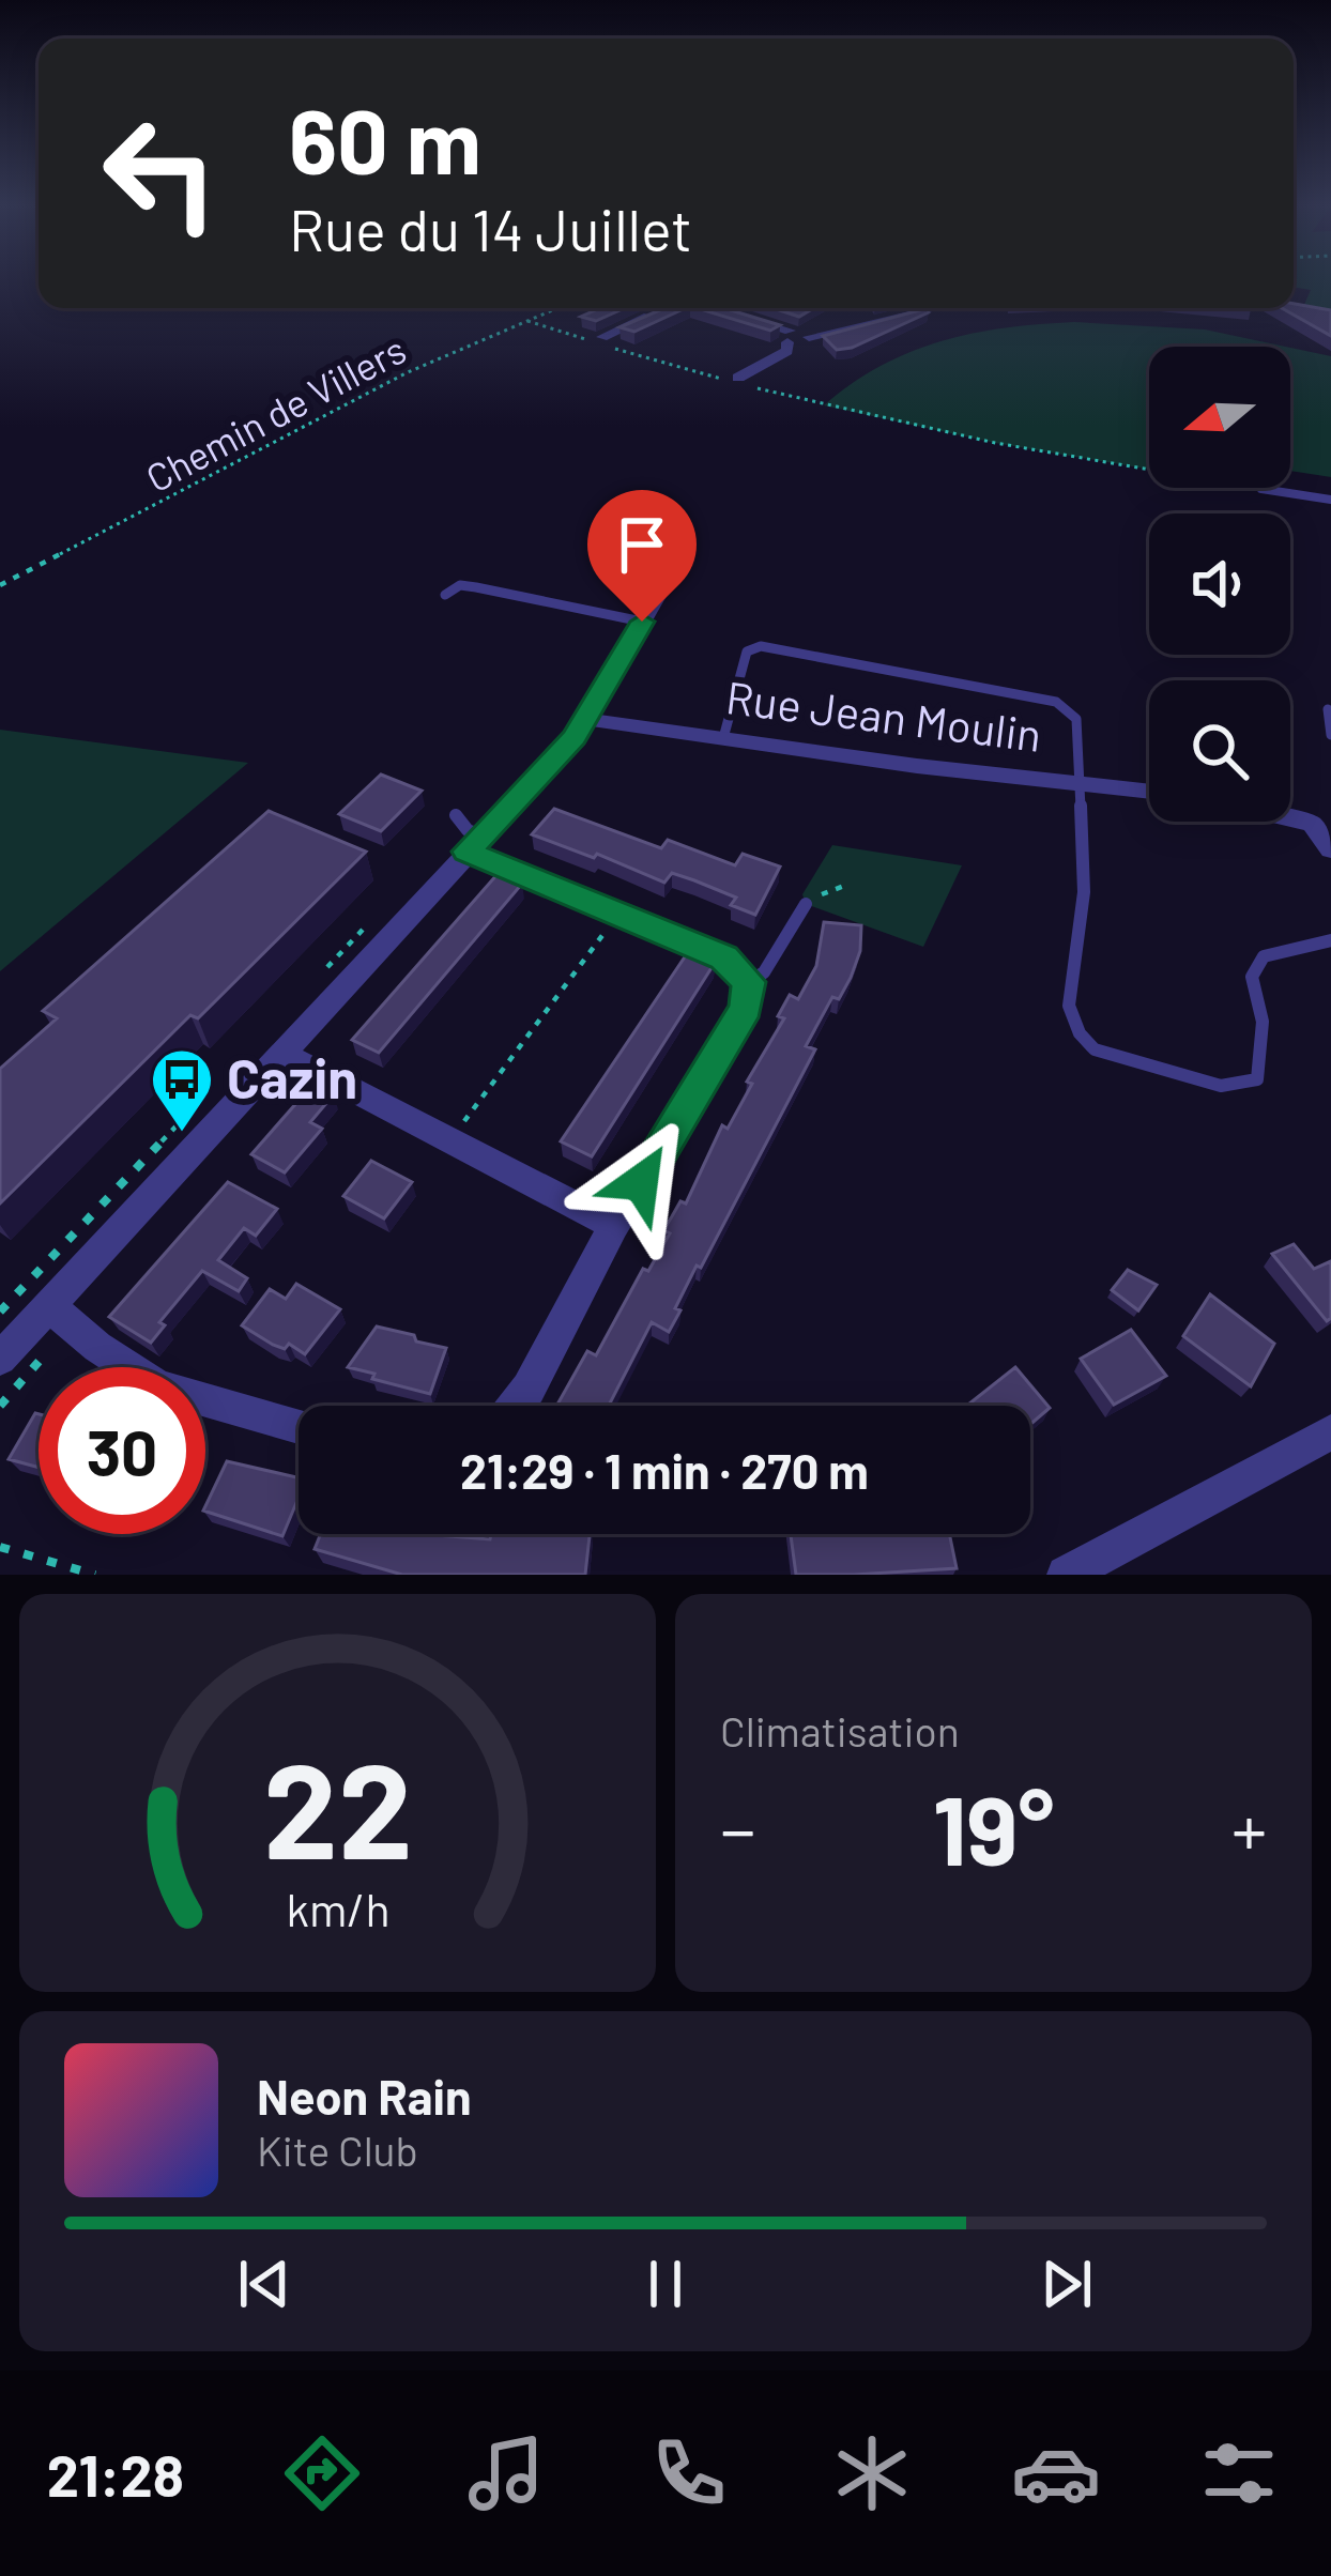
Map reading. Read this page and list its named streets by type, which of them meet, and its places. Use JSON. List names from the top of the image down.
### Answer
{
  "streets": {
    "street": ["Rue Jean Moulin"],
    "path": ["Chemin de Villers"]
  },
  "places": {
    "bus stop": ["Cazin"]
  },
  "north": "left",
  "page": {
    "turn": ["60 m", "Rue du 14 Juillet"],
    "limit": "30",
    "trip": "21:29 · 1 min · 270 m",
    "tile": "Climatisation",
    "heat": ["−", "19°", "+"],
    "song": ["Neon Rain", "Kite Club"],
    "tabs": "21:28",
    "gauge": ["22", "km/h"]
  }
}
